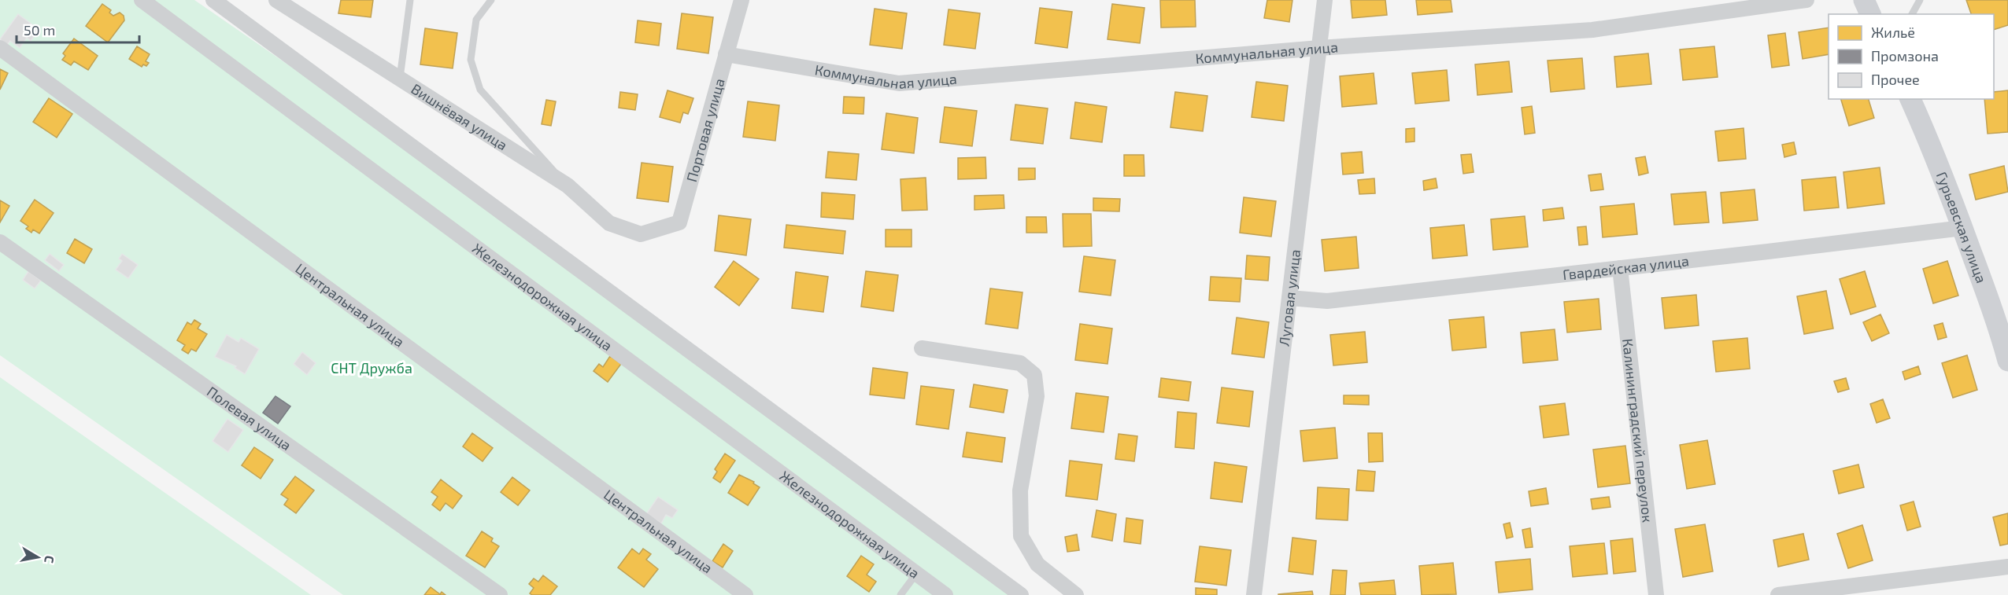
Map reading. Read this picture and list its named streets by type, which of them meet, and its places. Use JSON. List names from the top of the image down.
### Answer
{
  "streets": {
    "street": [
      "Коммунальная улица",
      "Вишнёвая улица",
      "Портовая улица",
      "Гурьевская улица",
      "Гвардейская улица",
      "Железнодорожная улица",
      "Луговая улица",
      "Центральная улица",
      "Полевая улица",
      "Калининградский переулок"
    ]
  },
  "crossings": [
    ["Коммунальная улица", "Портовая улица"],
    ["Коммунальная улица", "Луговая улица"],
    ["Вишнёвая улица", "Портовая улица"],
    ["Гурьевская улица", "Гвардейская улица"],
    ["Гвардейская улица", "Луговая улица"],
    ["Гвардейская улица", "Калининградский переулок"]
  ],
  "parks": ["СНТ Дружба"],
  "legend": ["Жильё", "Промзона", "Прочее"],
  "scale_bar": "50 m",
  "north": "right"
}
